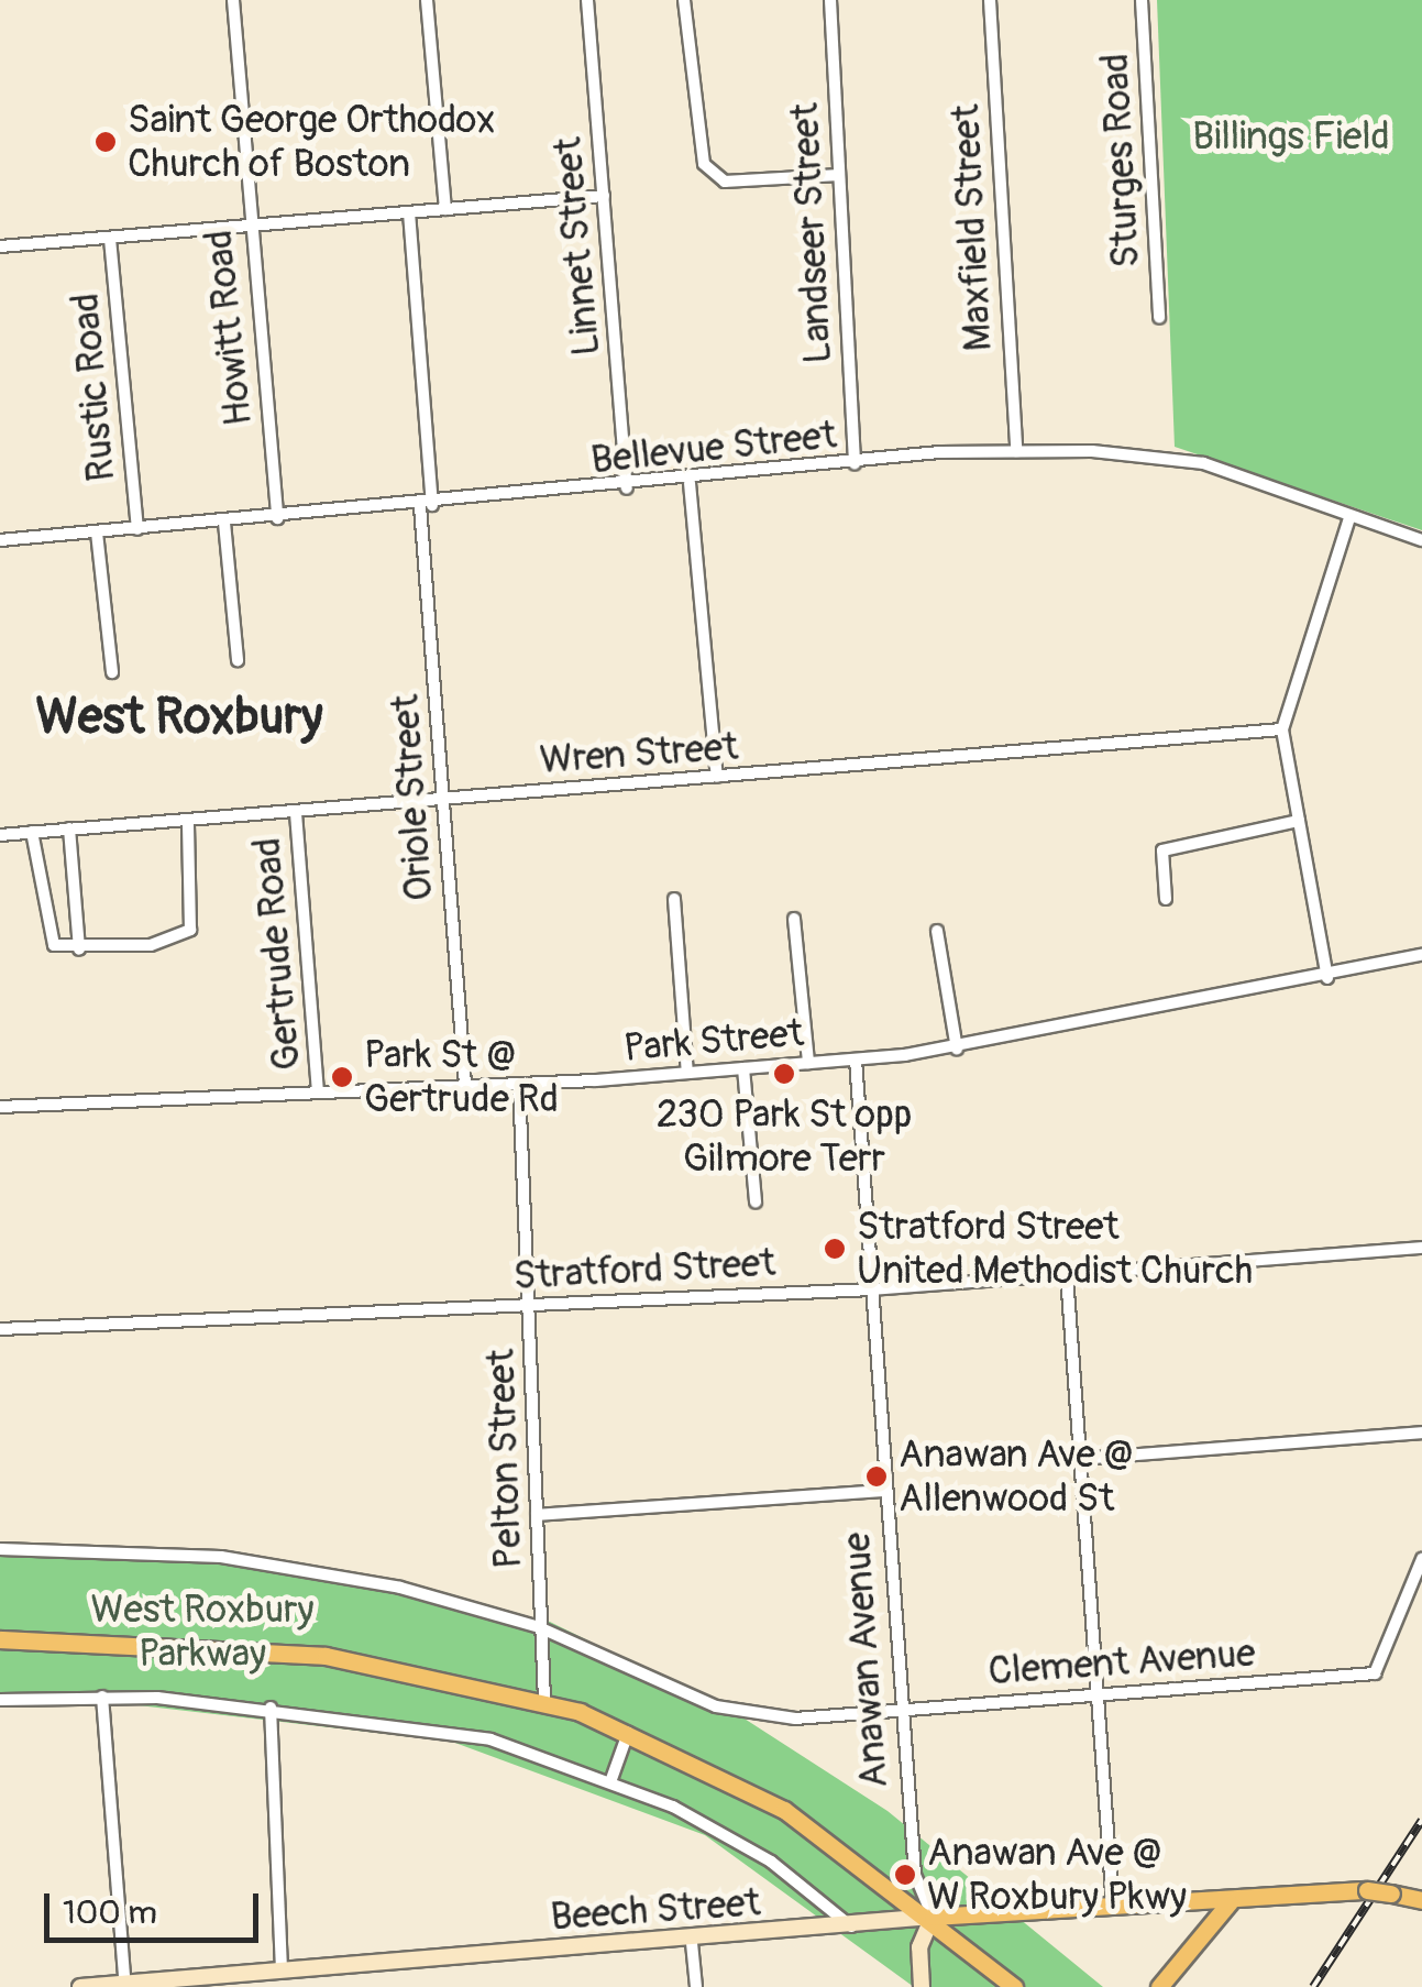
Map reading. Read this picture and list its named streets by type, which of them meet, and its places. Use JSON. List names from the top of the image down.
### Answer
{
  "streets": {
    "main road": ["Beech Street"],
    "street": [
      "Sturges Road",
      "Maxfield Street",
      "Landseer Street",
      "Linnet Street",
      "Howitt Road",
      "Rustic Road",
      "Bellevue Street",
      "Wren Street",
      "Oriole Street",
      "Gertrude Road",
      "Park Street",
      "Stratford Street",
      "Pelton Street",
      "Anawan Avenue",
      "Clement Avenue"
    ]
  },
  "crossings": [
    ["Maxfield Street", "Bellevue Street"],
    ["Landseer Street", "Bellevue Street"],
    ["Linnet Street", "Bellevue Street"],
    ["Howitt Road", "Bellevue Street"],
    ["Rustic Road", "Bellevue Street"],
    ["Bellevue Street", "Oriole Street"],
    ["Wren Street", "Oriole Street"],
    ["Wren Street", "Gertrude Road"],
    ["Oriole Street", "Park Street"],
    ["Gertrude Road", "Park Street"],
    ["Park Street", "Pelton Street"],
    ["Park Street", "Anawan Avenue"],
    ["Stratford Street", "Pelton Street"],
    ["Stratford Street", "Anawan Avenue"],
    ["Pelton Street", "Clement Avenue"],
    ["Anawan Avenue", "Clement Avenue"],
    ["Anawan Avenue", "Beech Street"]
  ],
  "districts": ["West Roxbury"],
  "parks": ["Billings Field", "West Roxbury Parkway"],
  "places": [
    "Saint George Orthodox Church of Boston",
    "230 Park St opp Gilmore Terr",
    "Park St @ Gertrude Rd",
    "Stratford Street United Methodist Church",
    "Anawan Ave @ Allenwood St",
    "Anawan Ave @ W Roxbury Pkwy"
  ],
  "scale_bar": "100 m"
}
